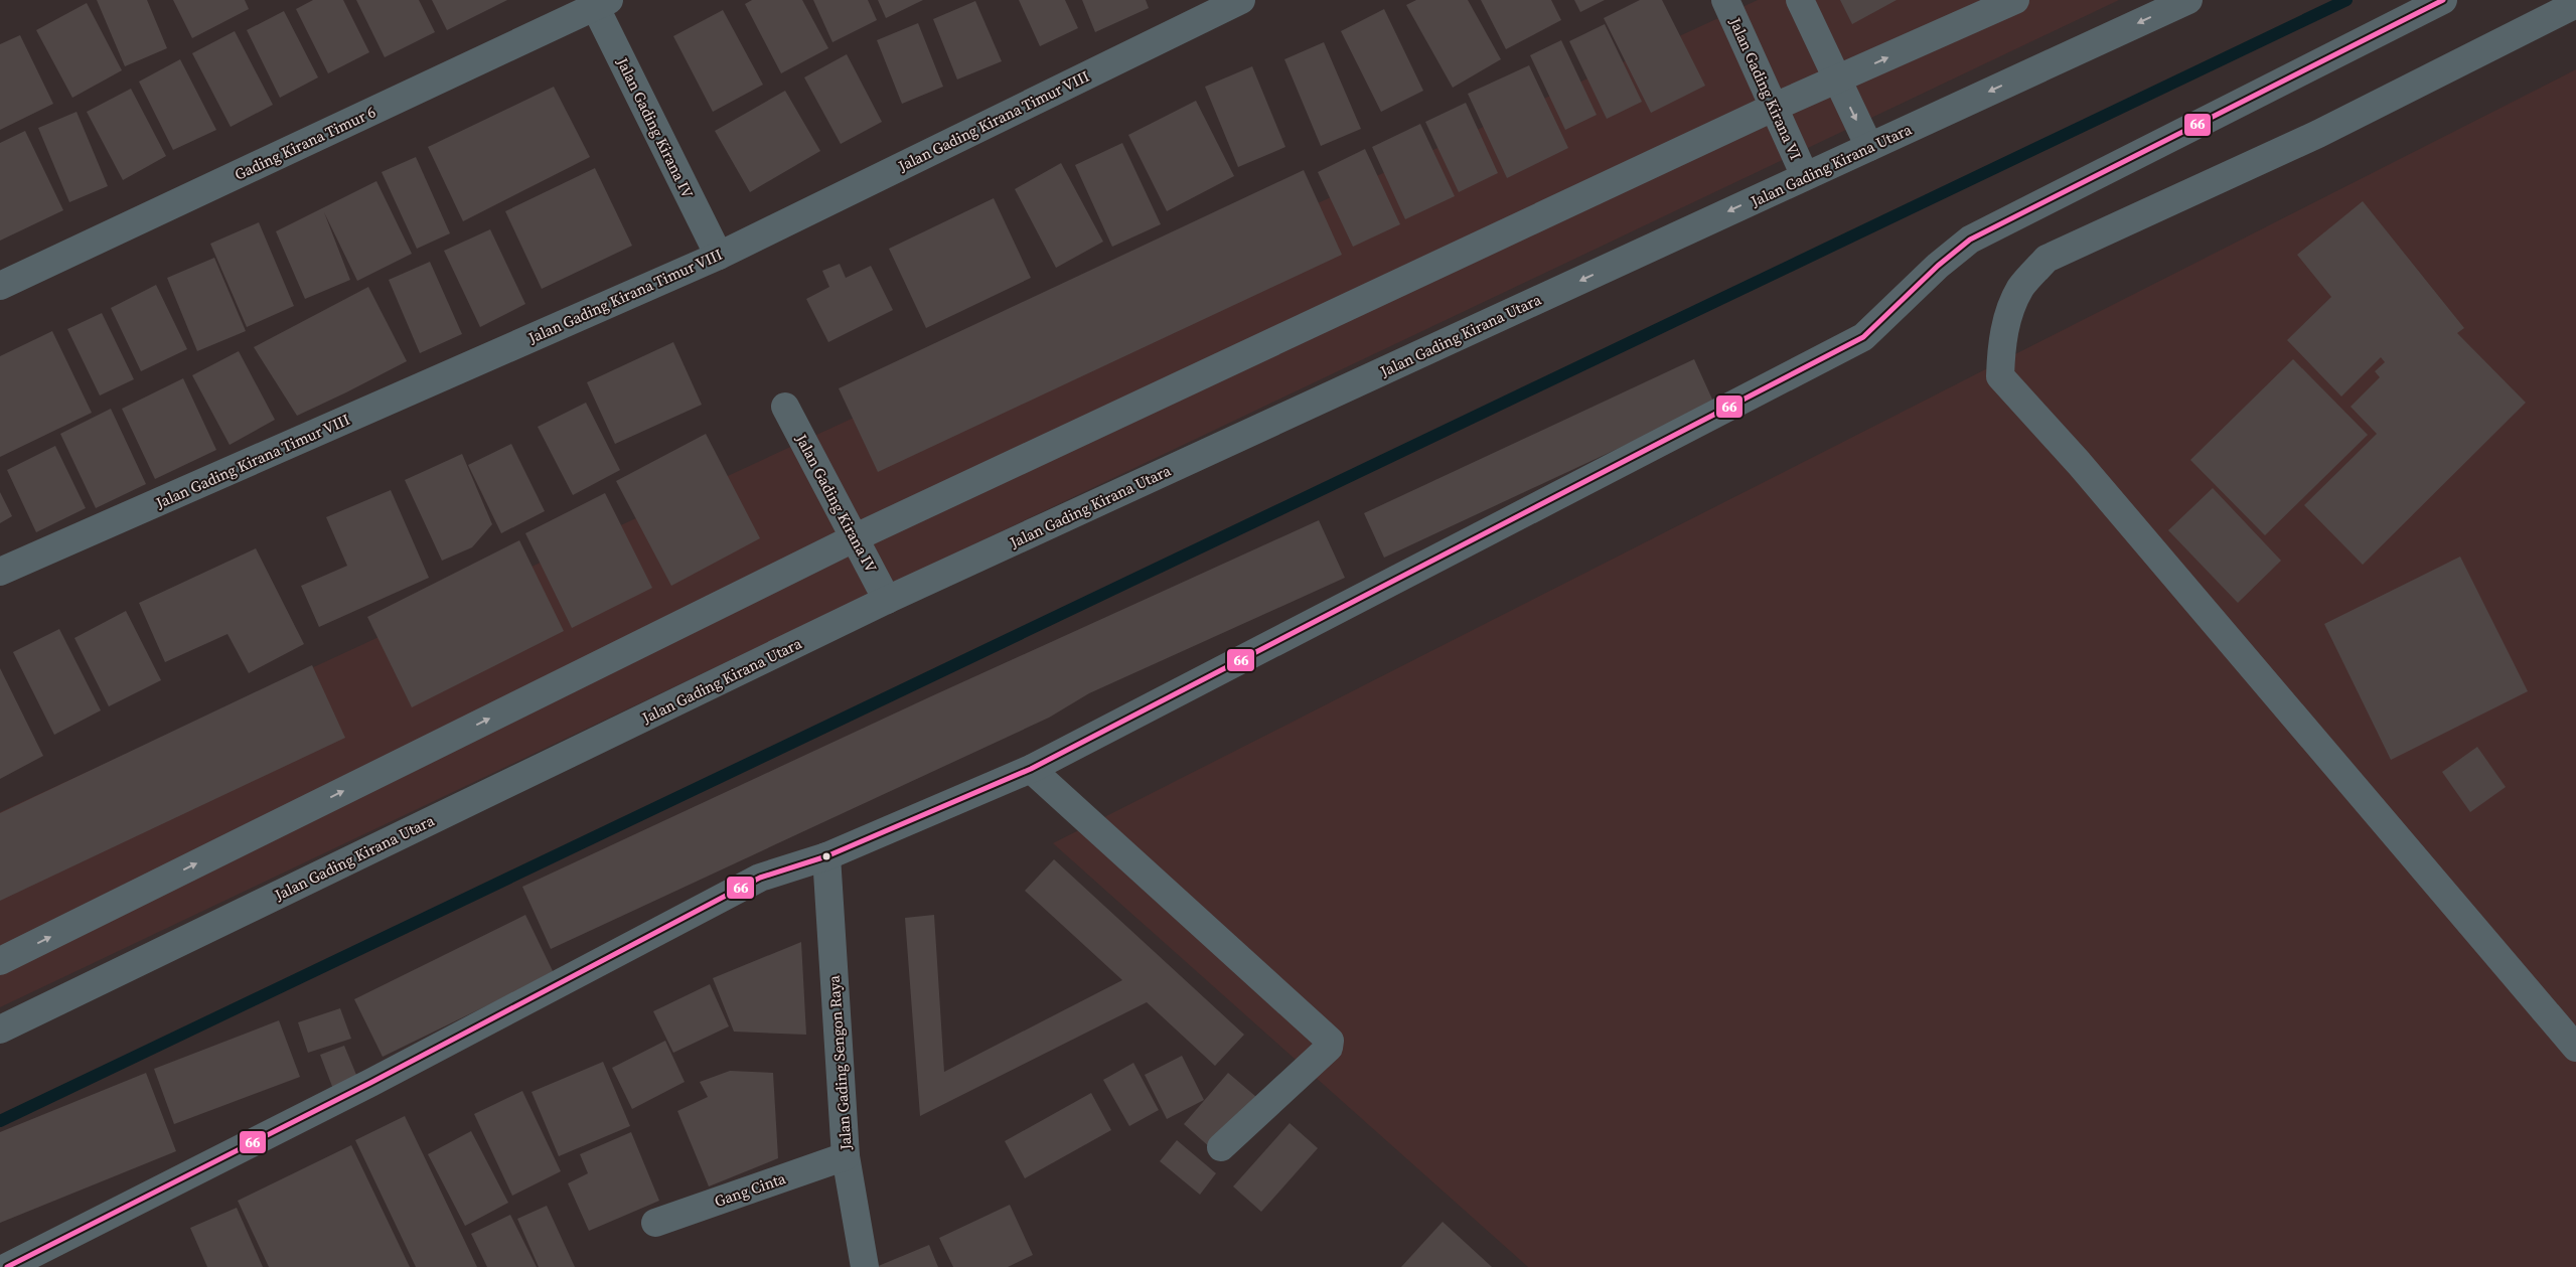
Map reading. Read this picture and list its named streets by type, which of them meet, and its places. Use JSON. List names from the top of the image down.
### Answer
{
  "streets": {
    "street": [
      "Jalan Gading Kirana VI",
      "Jalan Gading Kirana Timur VIII",
      "Jalan Gading Kirana IV",
      "Gading Kirana Timur 6",
      "Jalan Gading Kirana Utara",
      "Jalan Gading Sengon Raya",
      "Gang Cinta"
    ]
  },
  "crossings": [
    ["Jalan Gading Kirana VI", "Jalan Gading Kirana Utara"],
    ["Jalan Gading Kirana Timur VIII", "Jalan Gading Kirana IV"],
    ["Jalan Gading Kirana IV", "Gading Kirana Timur 6"],
    ["Jalan Gading Kirana IV", "Jalan Gading Kirana Utara"],
    ["Jalan Gading Sengon Raya", "Gang Cinta"]
  ],
  "lines": ["transit line 66"]
}
